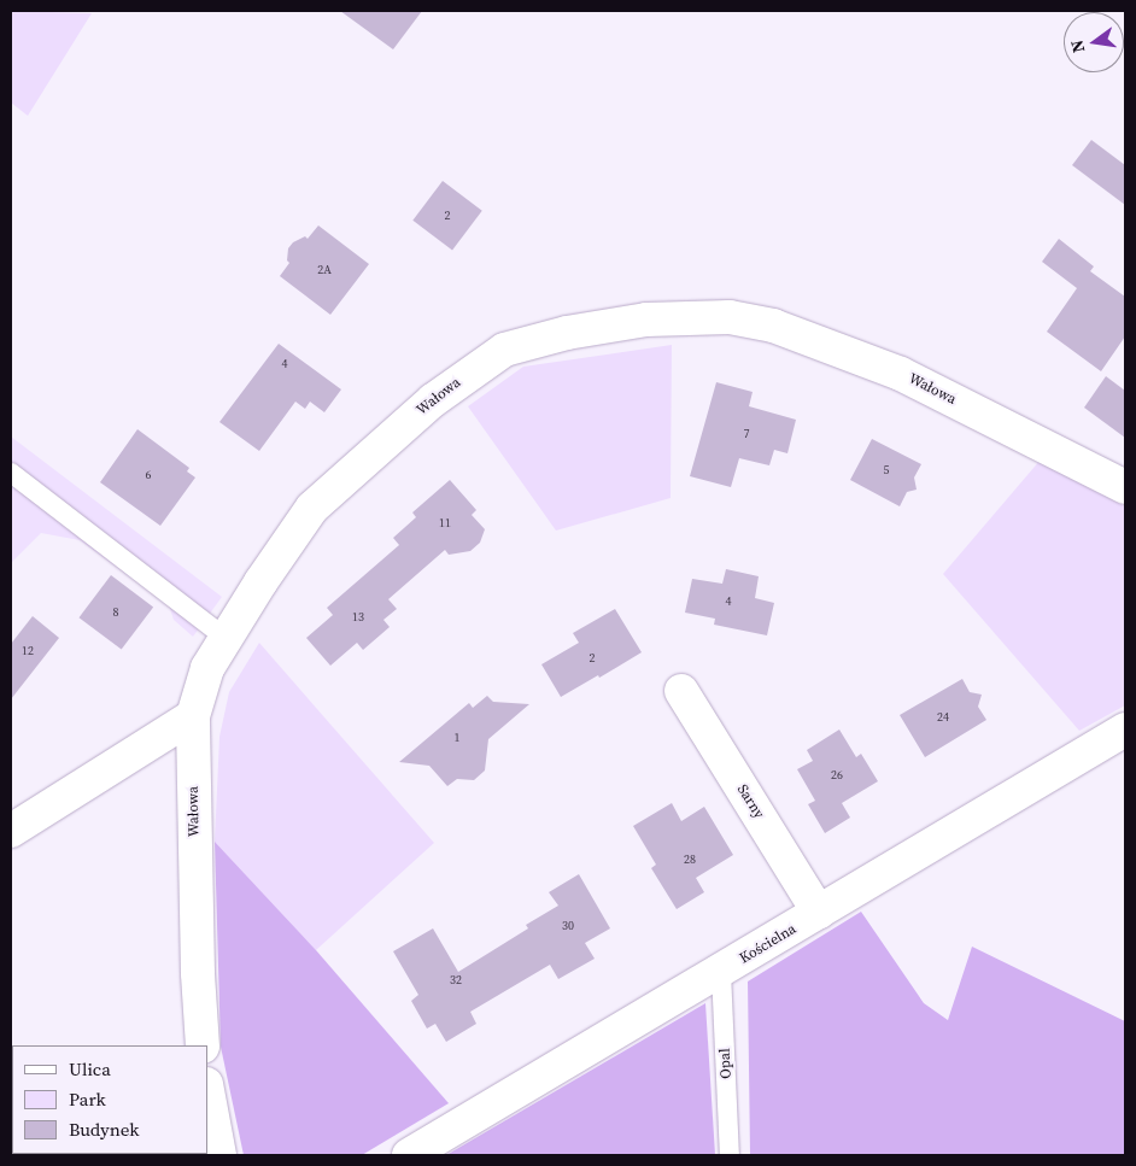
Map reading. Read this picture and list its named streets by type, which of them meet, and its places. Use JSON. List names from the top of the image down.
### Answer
{
  "streets": {
    "street": ["Wałowa", "Sarny", "Kościelna"],
    "lane": ["Opal"]
  },
  "crossings": [
    ["Sarny", "Kościelna"],
    ["Kościelna", "Opal"]
  ],
  "house_numbers": [
    "2",
    "2A",
    "4",
    "7",
    "5",
    "6",
    "11",
    "4",
    "8",
    "13",
    "12",
    "2",
    "24",
    "1",
    "26",
    "28",
    "30",
    "32"
  ],
  "legend": ["Ulica", "Park", "Budynek"],
  "north": "left"
}
